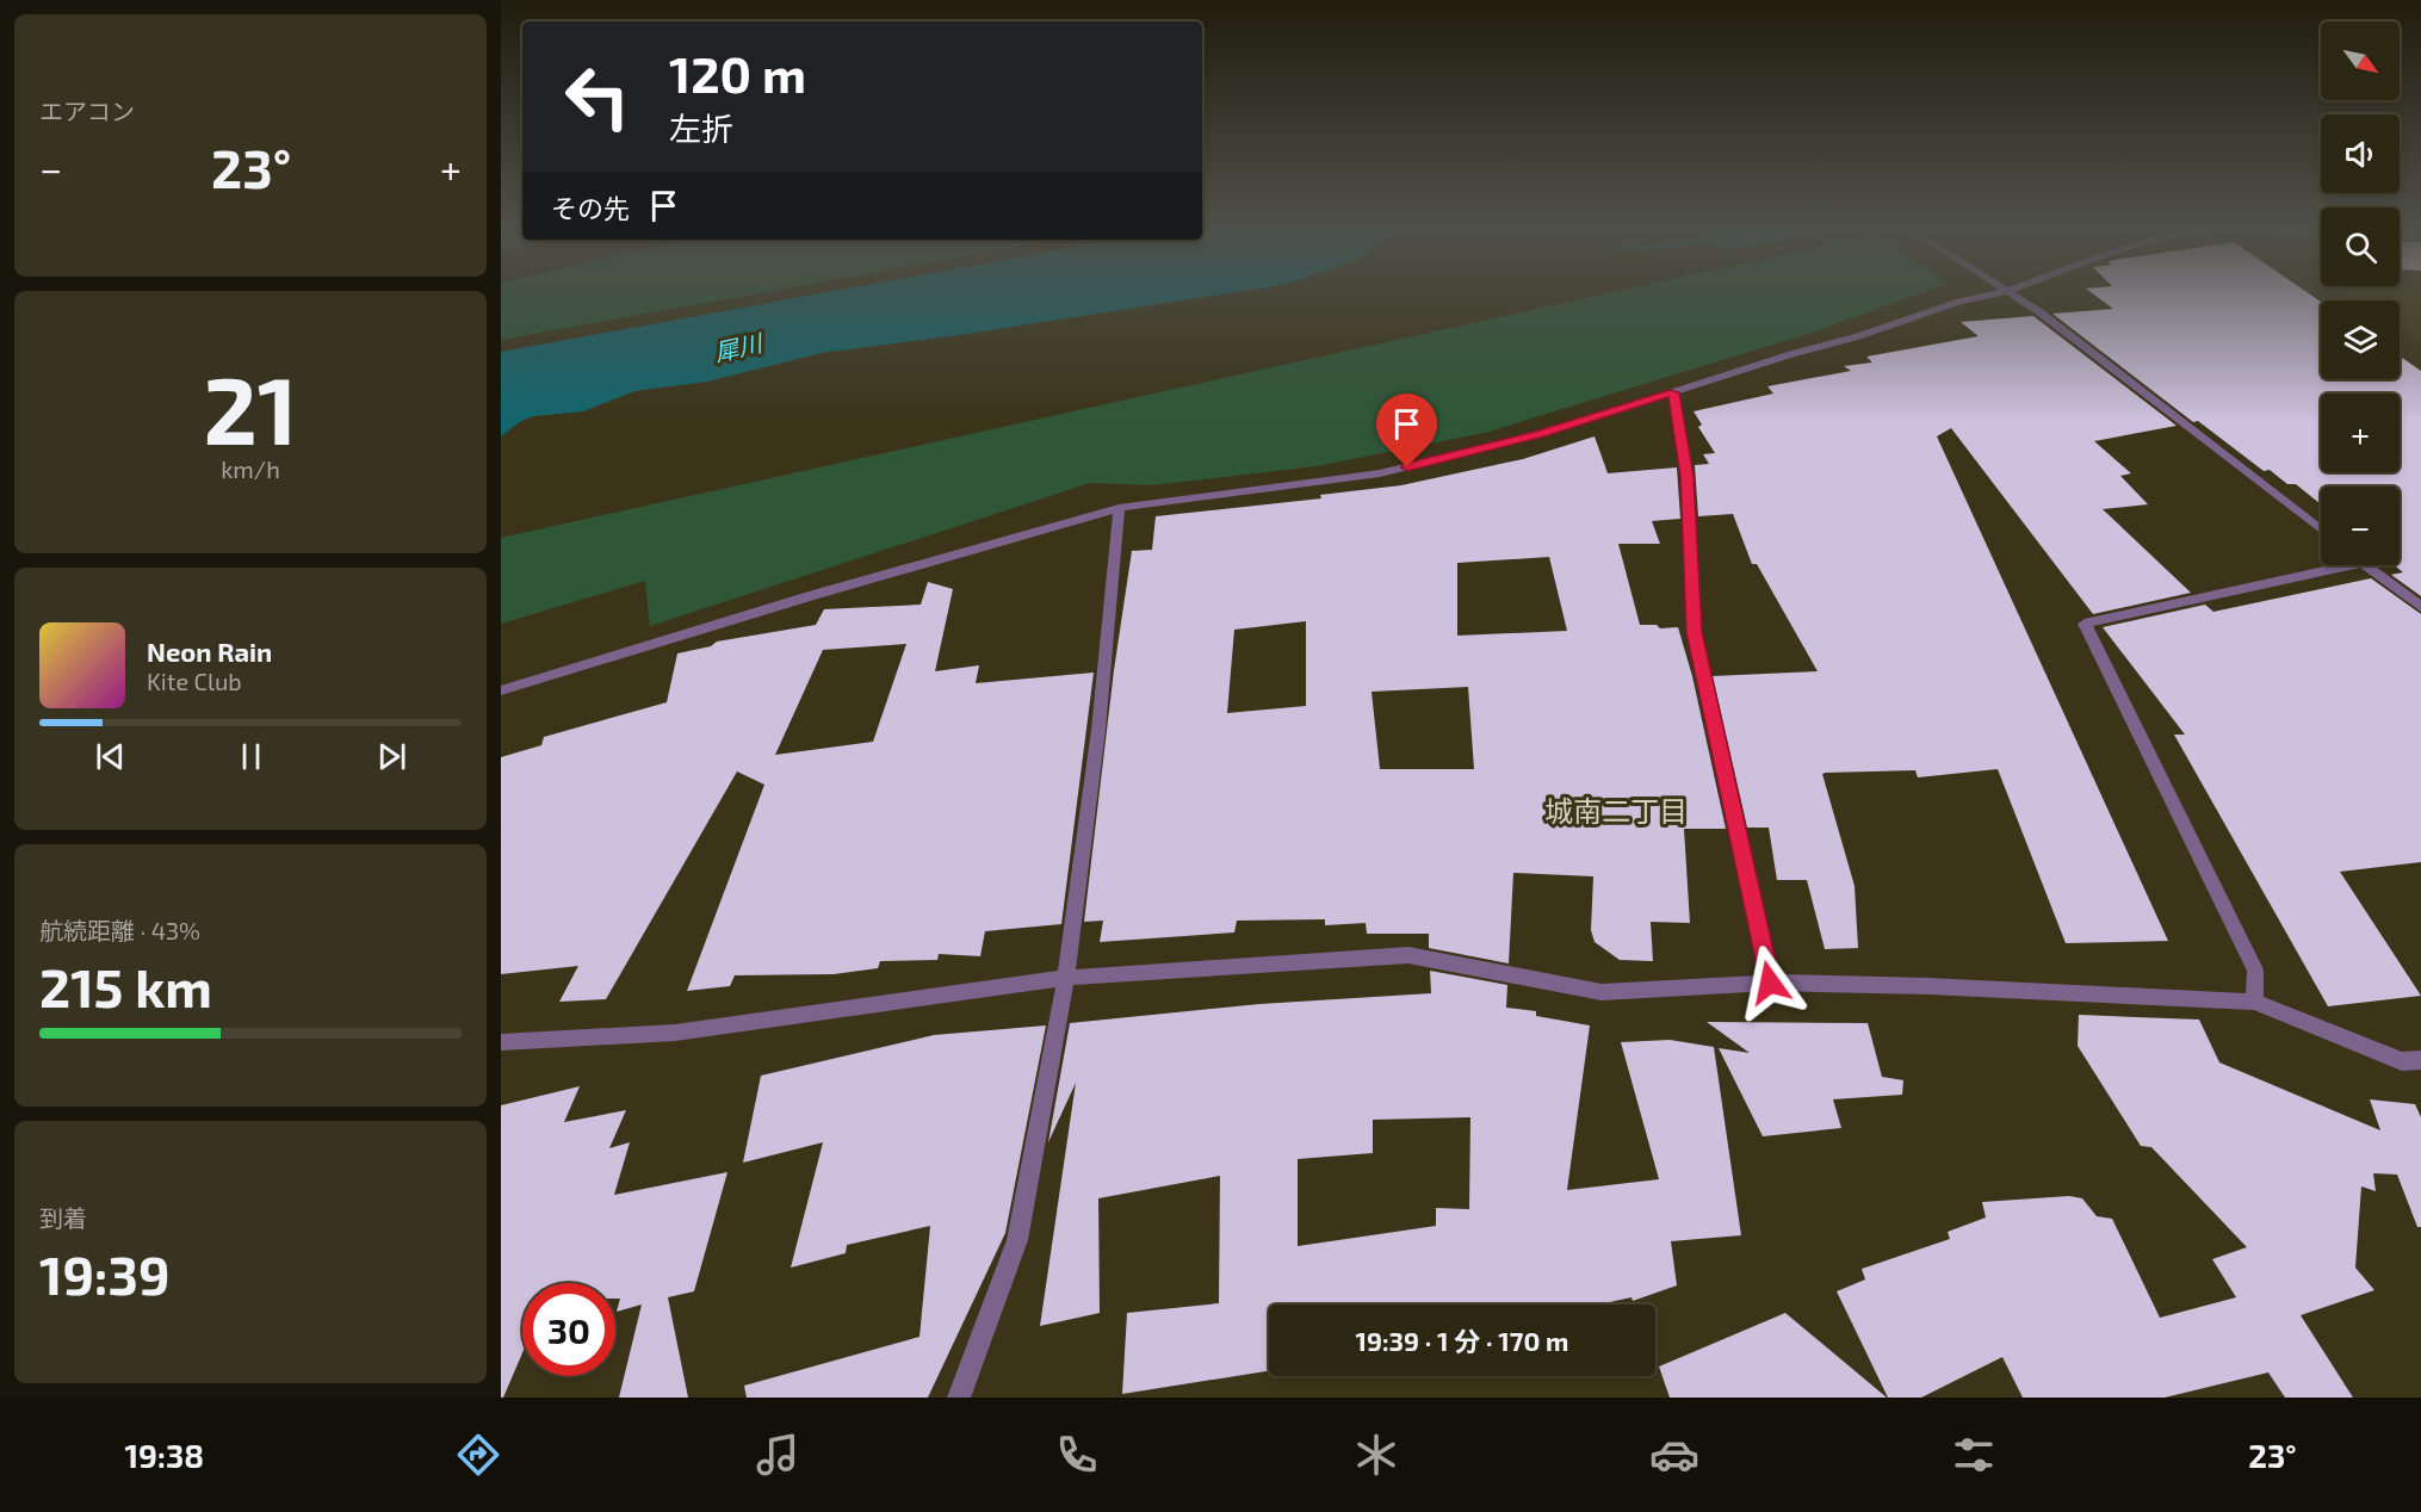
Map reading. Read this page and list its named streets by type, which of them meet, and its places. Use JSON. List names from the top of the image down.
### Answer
{
  "districts": ["城南二丁目"],
  "water": ["犀川"],
  "north": "bottom right",
  "page": {
    "tile": [
      "エアコン",
      ["21", "km/h"],
      ["航続距離 · 43%", "215 km"],
      ["到着", "19:39"]
    ],
    "map_buttons": ["+", "−"],
    "turn": ["120 m", "左折"],
    "heat": ["−", "23°", "+"],
    "then": "その先",
    "song": ["Neon Rain", "Kite Club"],
    "limit": "30",
    "trip": "19:39 · 1 分 · 170 m",
    "tabs": ["19:38", "23°"]
  }
}
